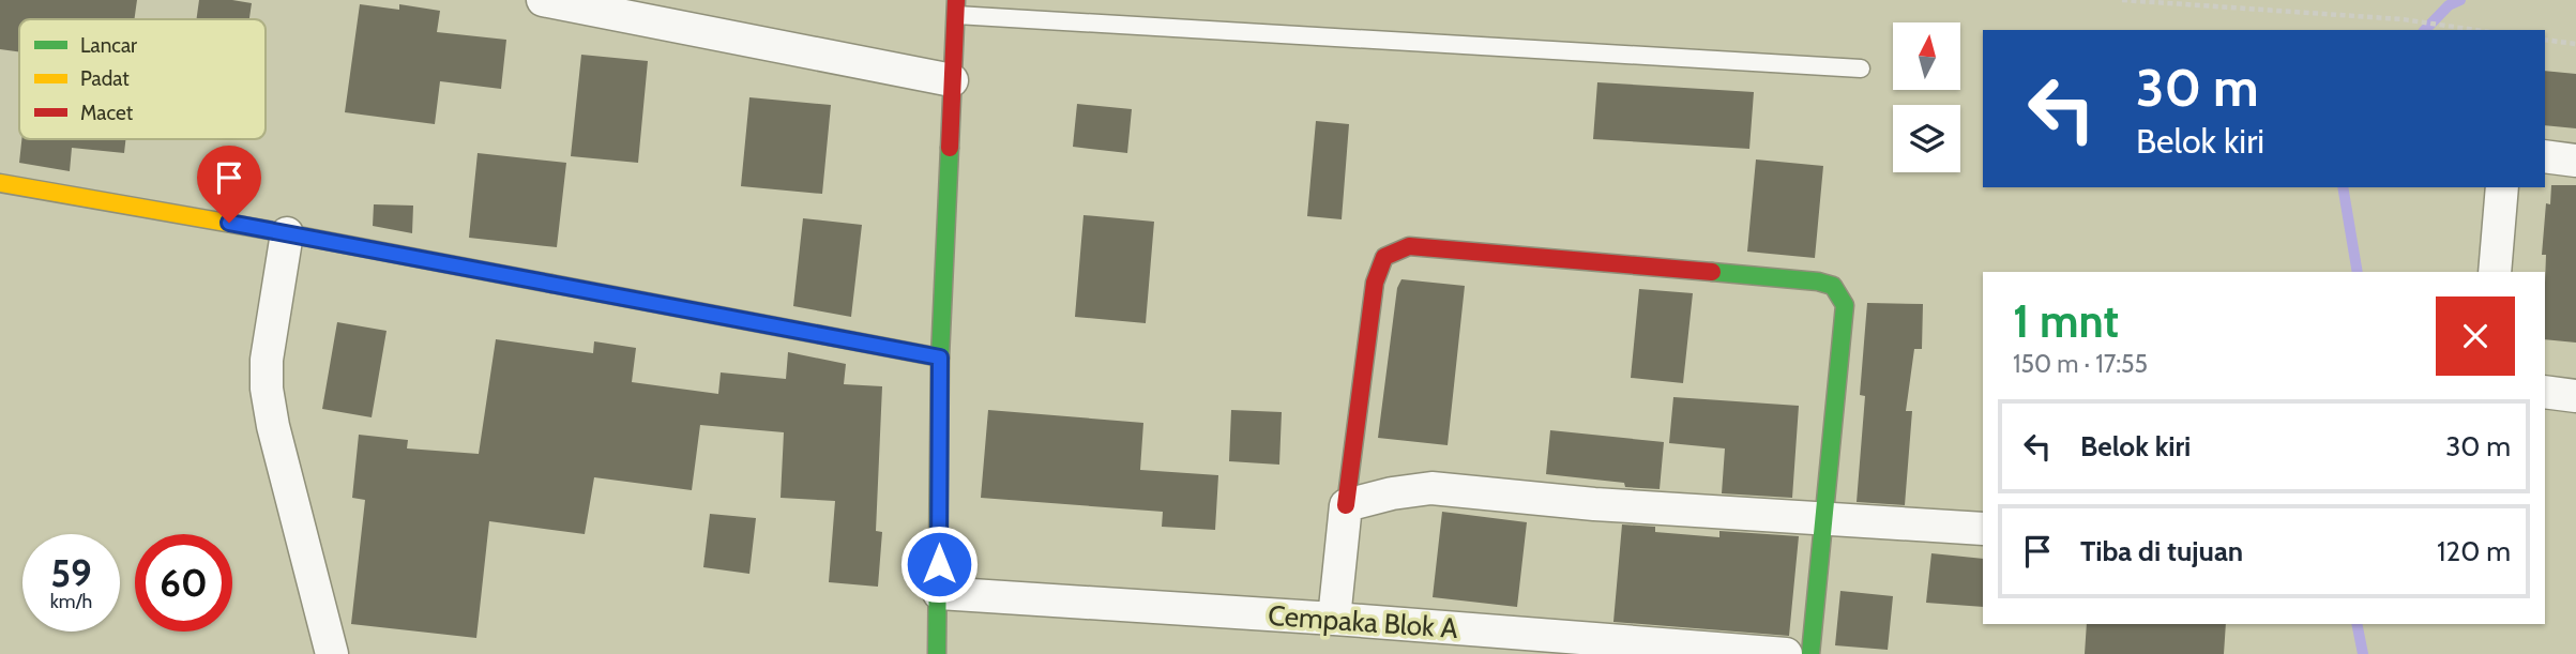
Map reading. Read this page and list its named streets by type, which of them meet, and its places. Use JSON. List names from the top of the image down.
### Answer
{
  "streets": {
    "street": ["Cempaka Blok A"]
  },
  "legend": ["Lancar", "Padat", "Macet"],
  "north": "top",
  "page": {
    "turn": ["30 m", "Belok kiri"],
    "heading": ["1 mnt", "150 m · 17:55"],
    "list": [
      {
        "name": "Belok kiri",
        "value": "30 m"
      },
      {
        "name": "Tiba di tujuan",
        "value": "120 m"
      }
    ],
    "speed": "59 km/h",
    "limit": "60"
  }
}
